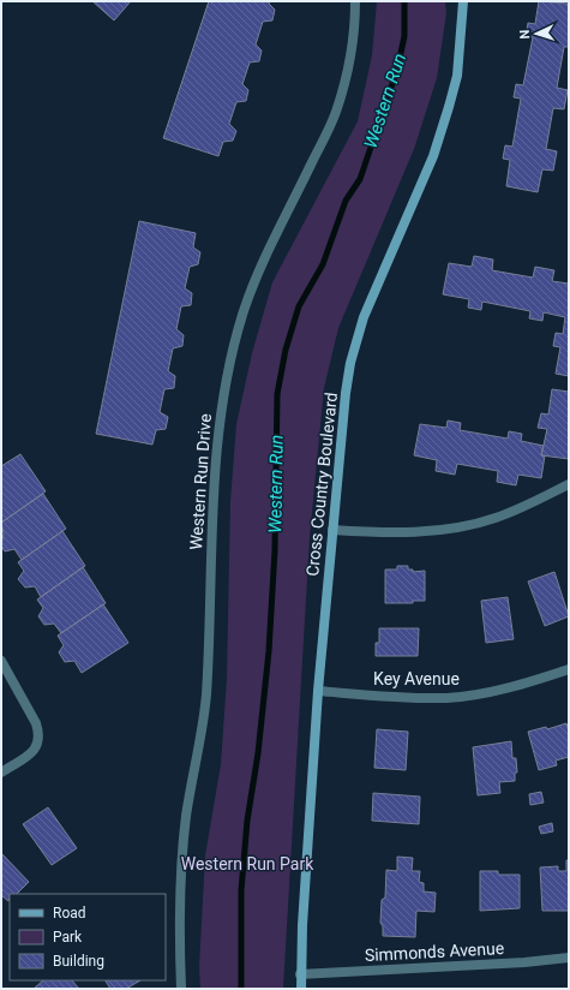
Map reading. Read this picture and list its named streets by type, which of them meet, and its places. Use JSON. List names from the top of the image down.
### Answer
{
  "streets": {
    "main road": ["Cross Country Boulevard"],
    "street": ["Western Run Drive", "Key Avenue", "Simmonds Avenue"]
  },
  "crossings": [
    ["Cross Country Boulevard", "Key Avenue"],
    ["Cross Country Boulevard", "Simmonds Avenue"]
  ],
  "water": ["Western Run"],
  "parks": ["Western Run Park"],
  "legend": ["Road", "Park", "Building"],
  "north": "left"
}
